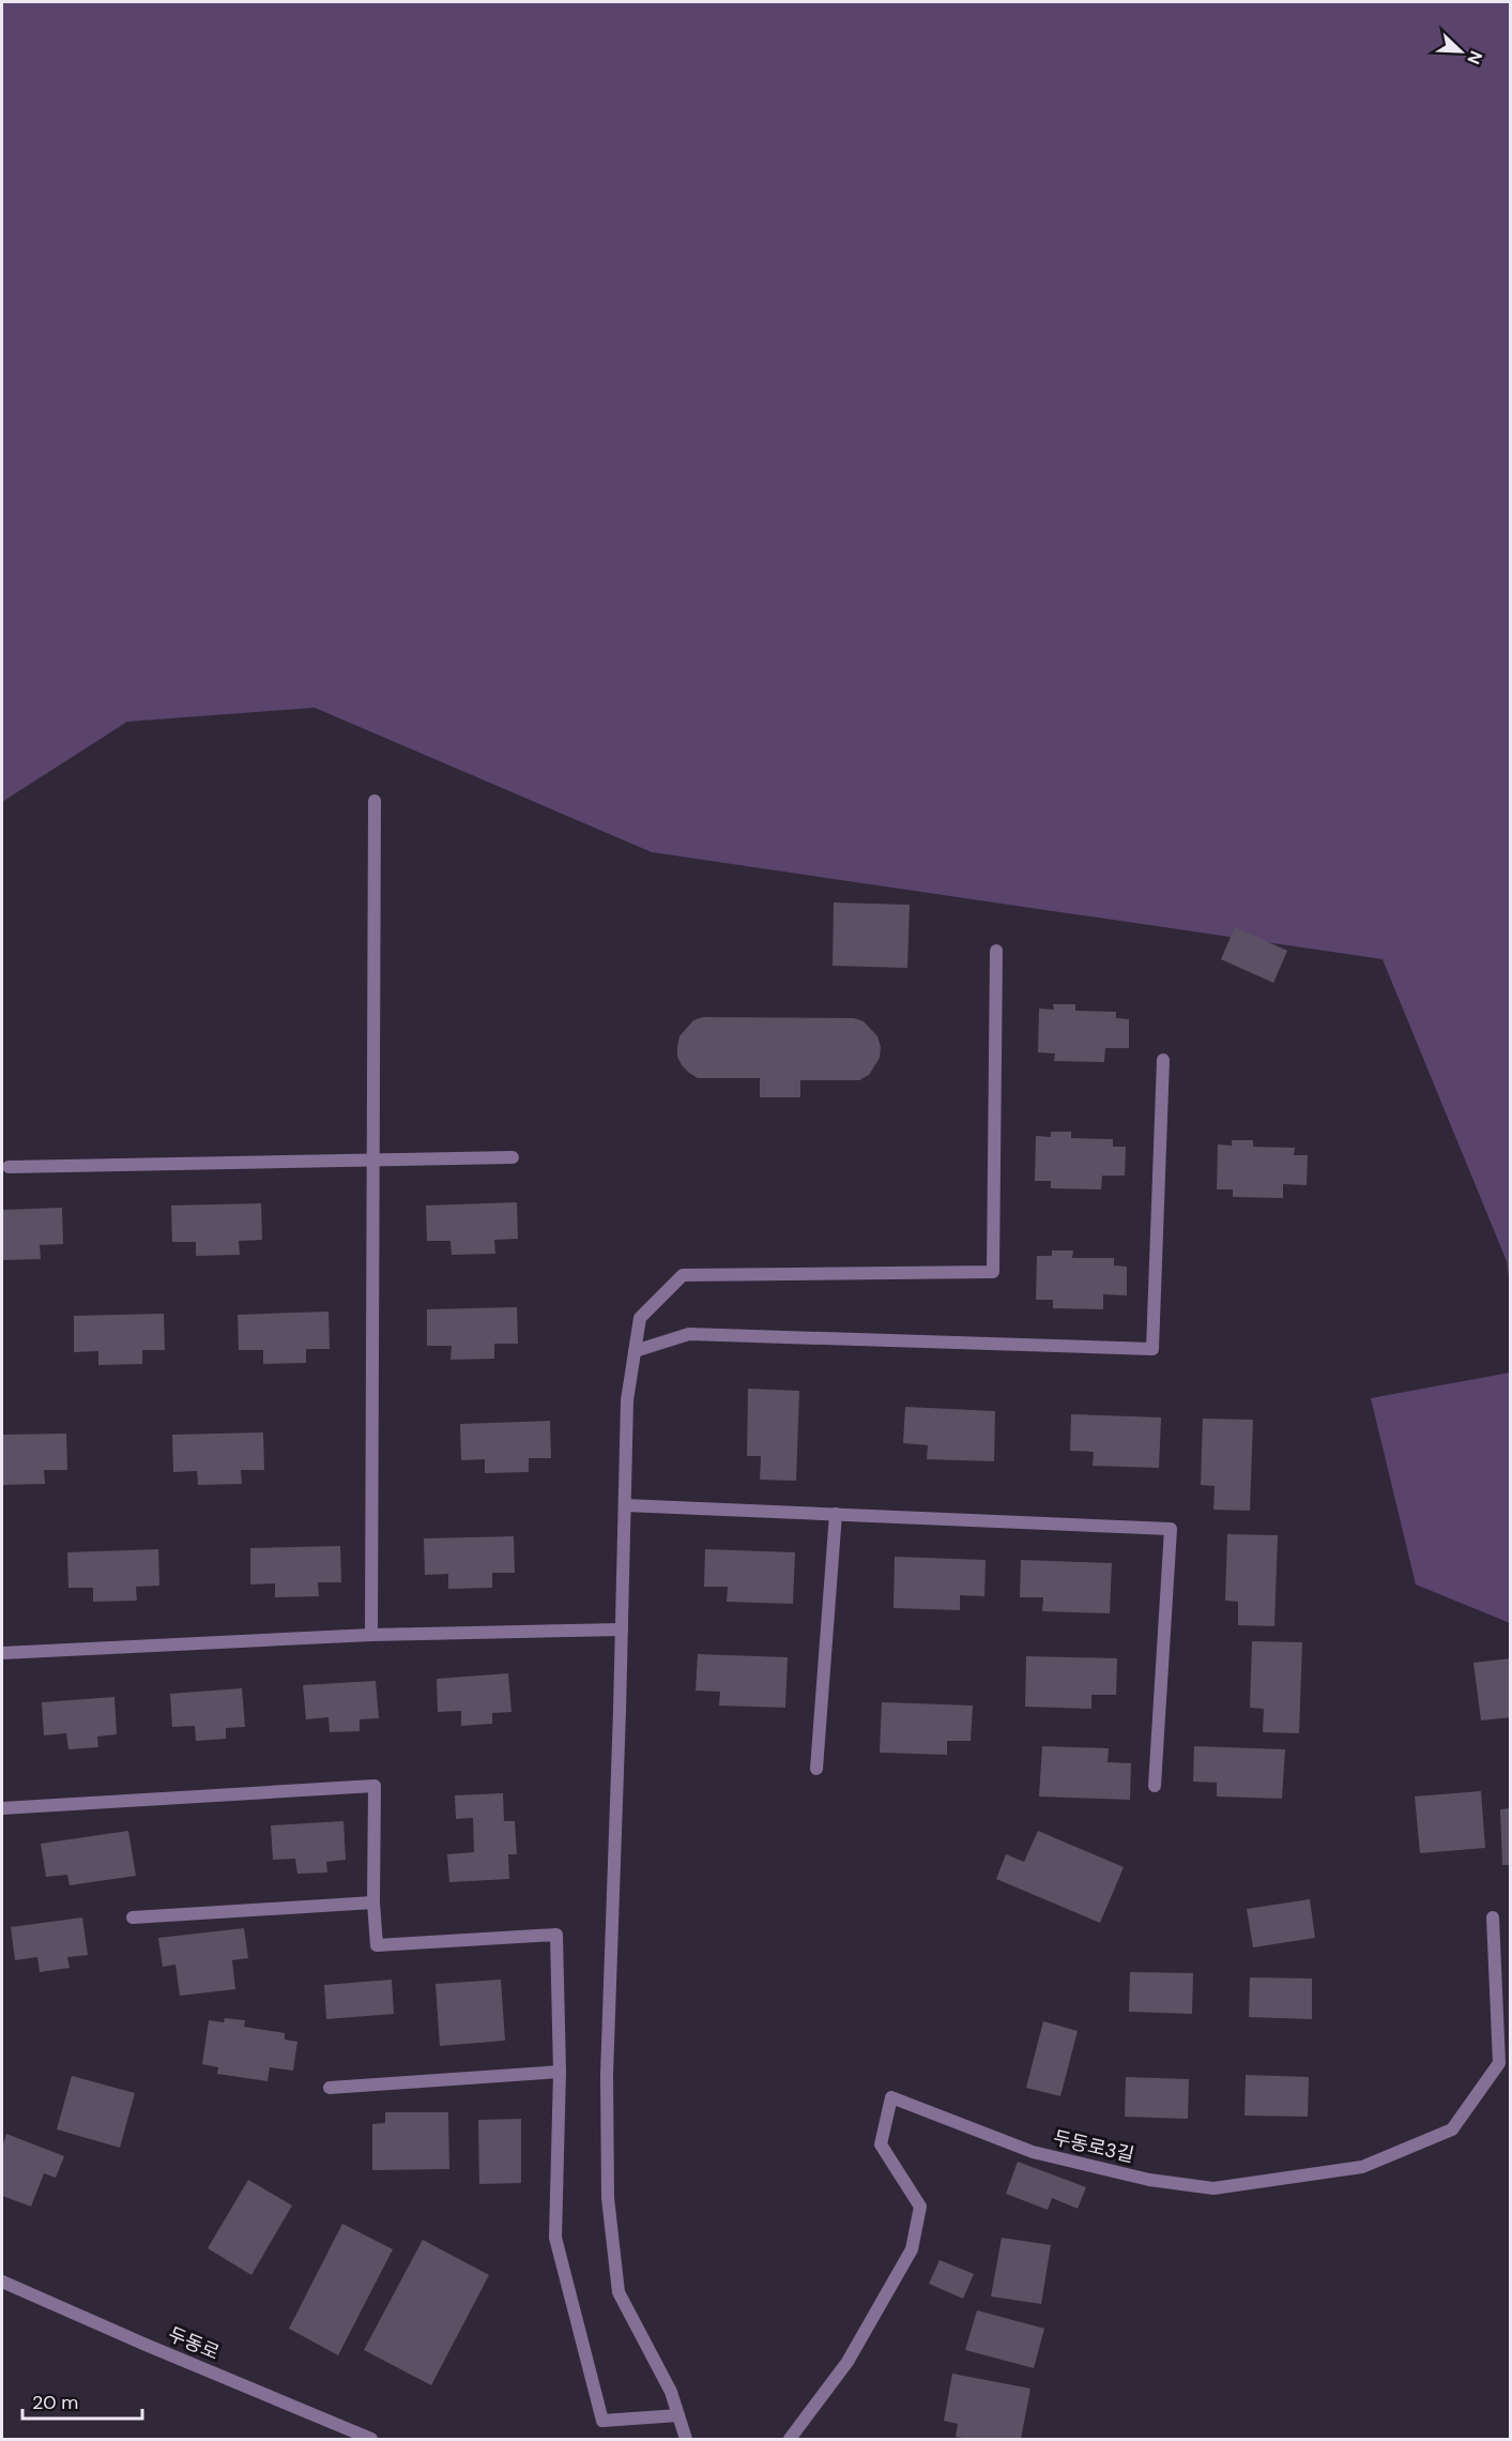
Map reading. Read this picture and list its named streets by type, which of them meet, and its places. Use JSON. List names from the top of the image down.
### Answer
{
  "streets": {
    "street": ["두동로3길", "두동로"]
  },
  "scale_bar": "20 m",
  "north": "bottom right"
}
